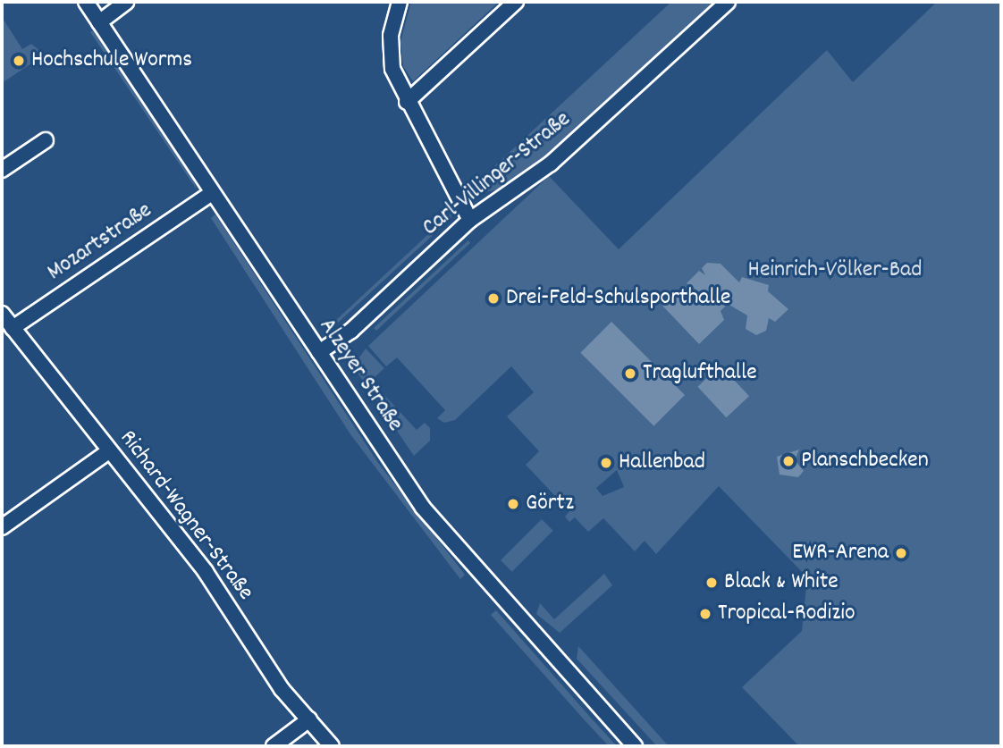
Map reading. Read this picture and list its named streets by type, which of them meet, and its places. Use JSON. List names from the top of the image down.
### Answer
{
  "streets": {
    "street": [
      "Carl-Villinger-Straße",
      "Mozartstraße",
      "Alzeyer Straße",
      "Richard-Wagner-Straße"
    ]
  },
  "crossings": [
    ["Carl-Villinger-Straße", "Alzeyer Straße"],
    ["Mozartstraße", "Alzeyer Straße"],
    ["Mozartstraße", "Richard-Wagner-Straße"]
  ],
  "parks": ["Heinrich-Völker-Bad"],
  "places": [
    "Hochschule Worms",
    "Drei-Feld-Schulsporthalle",
    "Traglufthalle",
    "Planschbecken",
    "Hallenbad",
    "Görtz",
    "EWR-Arena",
    "Black & White",
    "Tropical-Rodizio"
  ]
}
